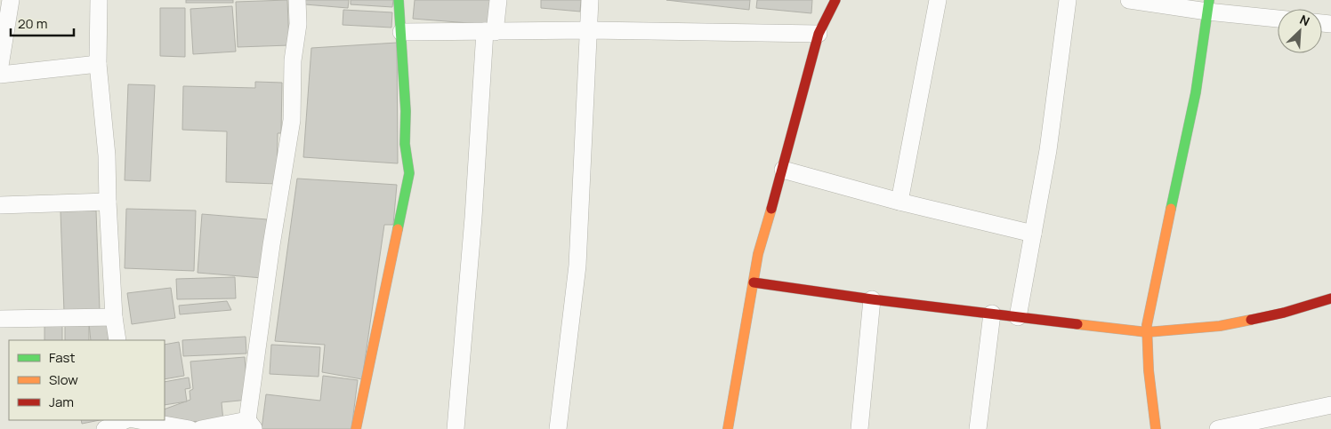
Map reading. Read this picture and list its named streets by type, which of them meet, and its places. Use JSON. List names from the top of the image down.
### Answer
{
  "legend": ["Fast", "Slow", "Jam"],
  "scale_bar": "20 m",
  "north": "top right"
}
